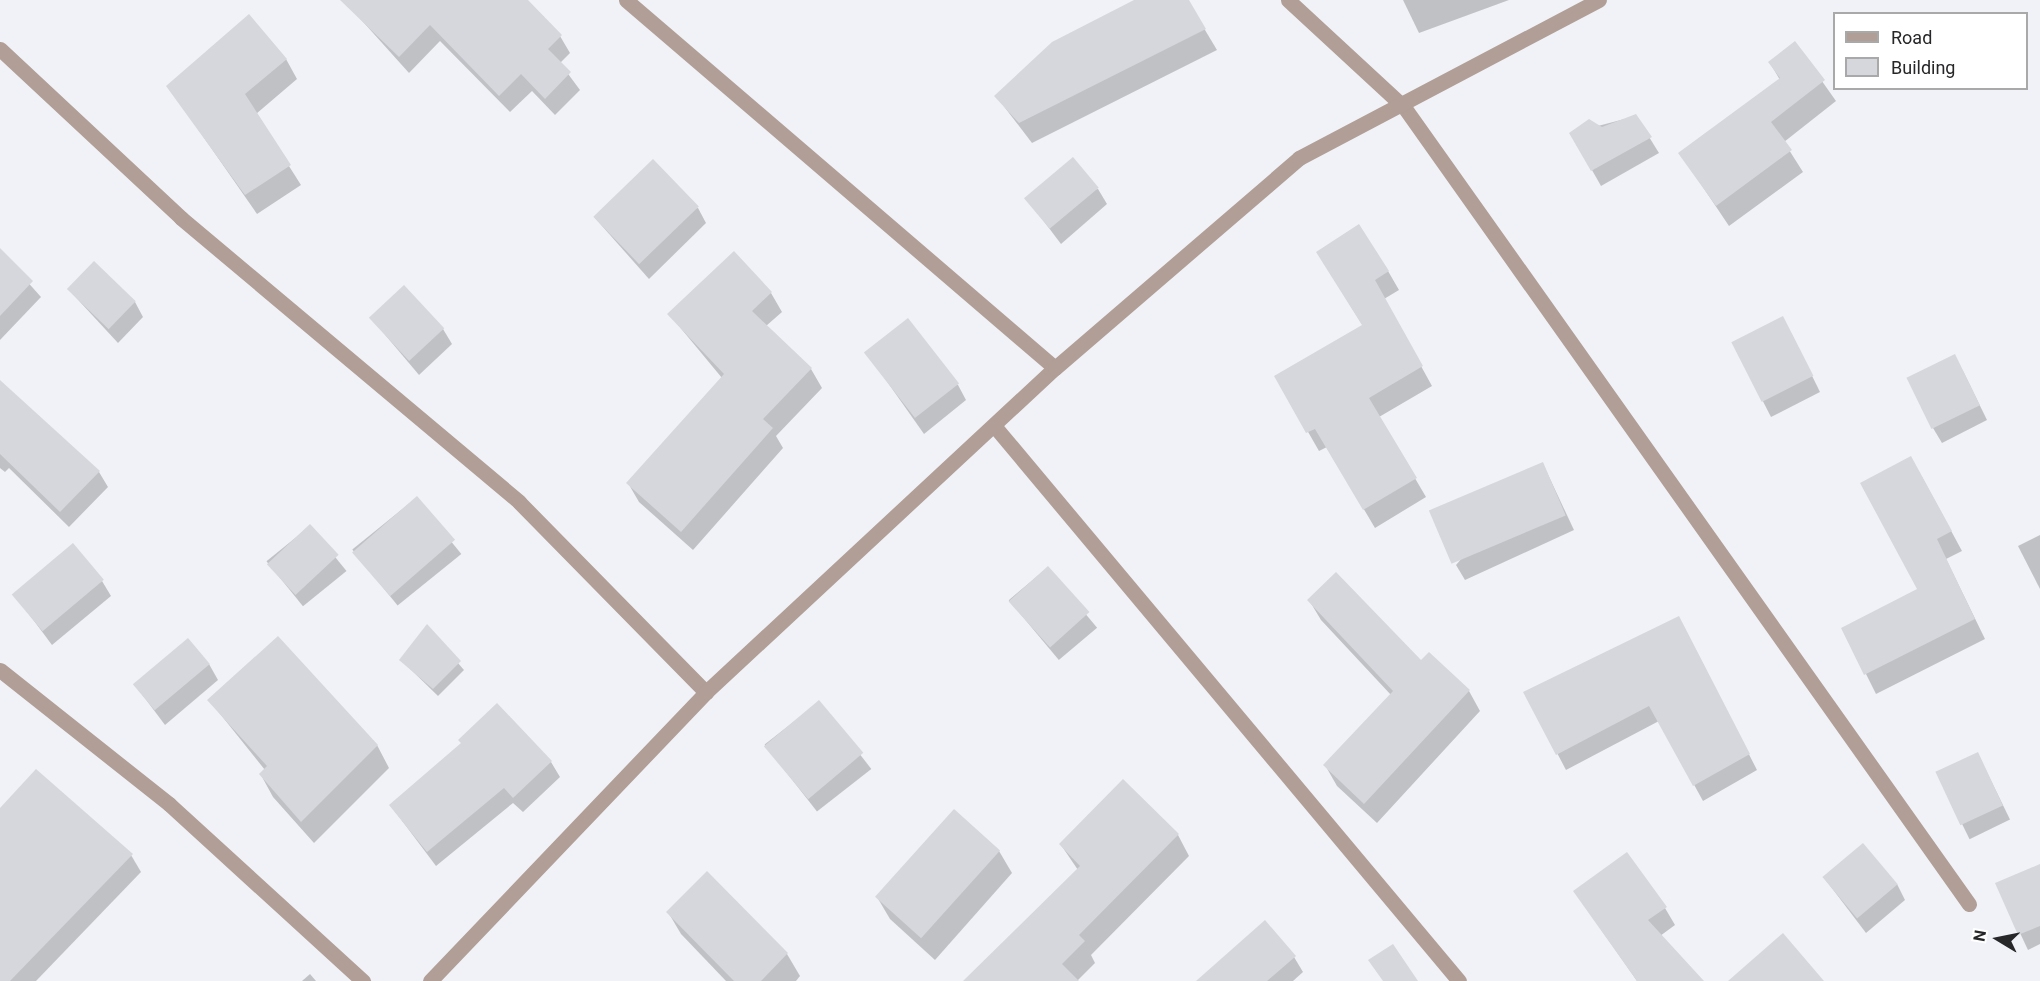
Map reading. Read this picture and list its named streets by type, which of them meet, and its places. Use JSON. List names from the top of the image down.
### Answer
{
  "legend": ["Road", "Building"],
  "north": "left"
}
